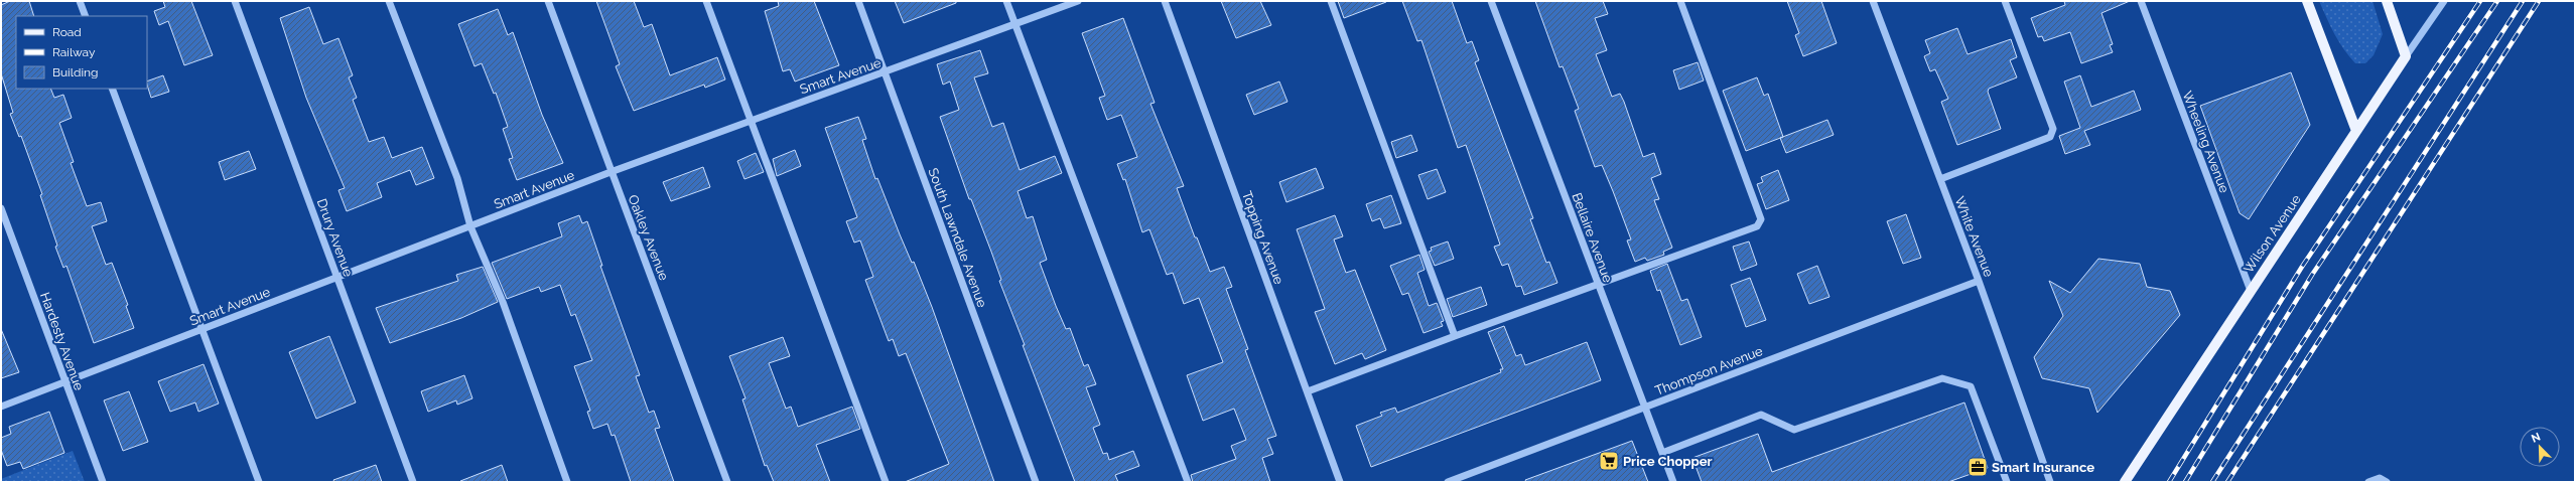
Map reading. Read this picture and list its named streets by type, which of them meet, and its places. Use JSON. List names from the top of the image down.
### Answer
{
  "streets": {
    "main road": ["Wilson Avenue"],
    "street": [
      "Smart Avenue",
      "Wheeling Avenue",
      "White Avenue",
      "Drury Avenue",
      "Oakley Avenue",
      "South Lawndale Avenue",
      "Topping Avenue",
      "Bellaire Avenue",
      "Hardesty Avenue",
      "Thompson Avenue"
    ]
  },
  "crossings": [
    ["Smart Avenue", "Drury Avenue"],
    ["Smart Avenue", "Oakley Avenue"],
    ["Smart Avenue", "South Lawndale Avenue"],
    ["Smart Avenue", "Hardesty Avenue"],
    ["Wheeling Avenue", "Wilson Avenue"],
    ["White Avenue", "Thompson Avenue"],
    ["Bellaire Avenue", "Thompson Avenue"]
  ],
  "places": {
    "supermarket": ["Price Chopper"],
    "office": ["Smart Insurance"]
  },
  "legend": ["Road", "Railway", "Building"],
  "north": "top left"
}
